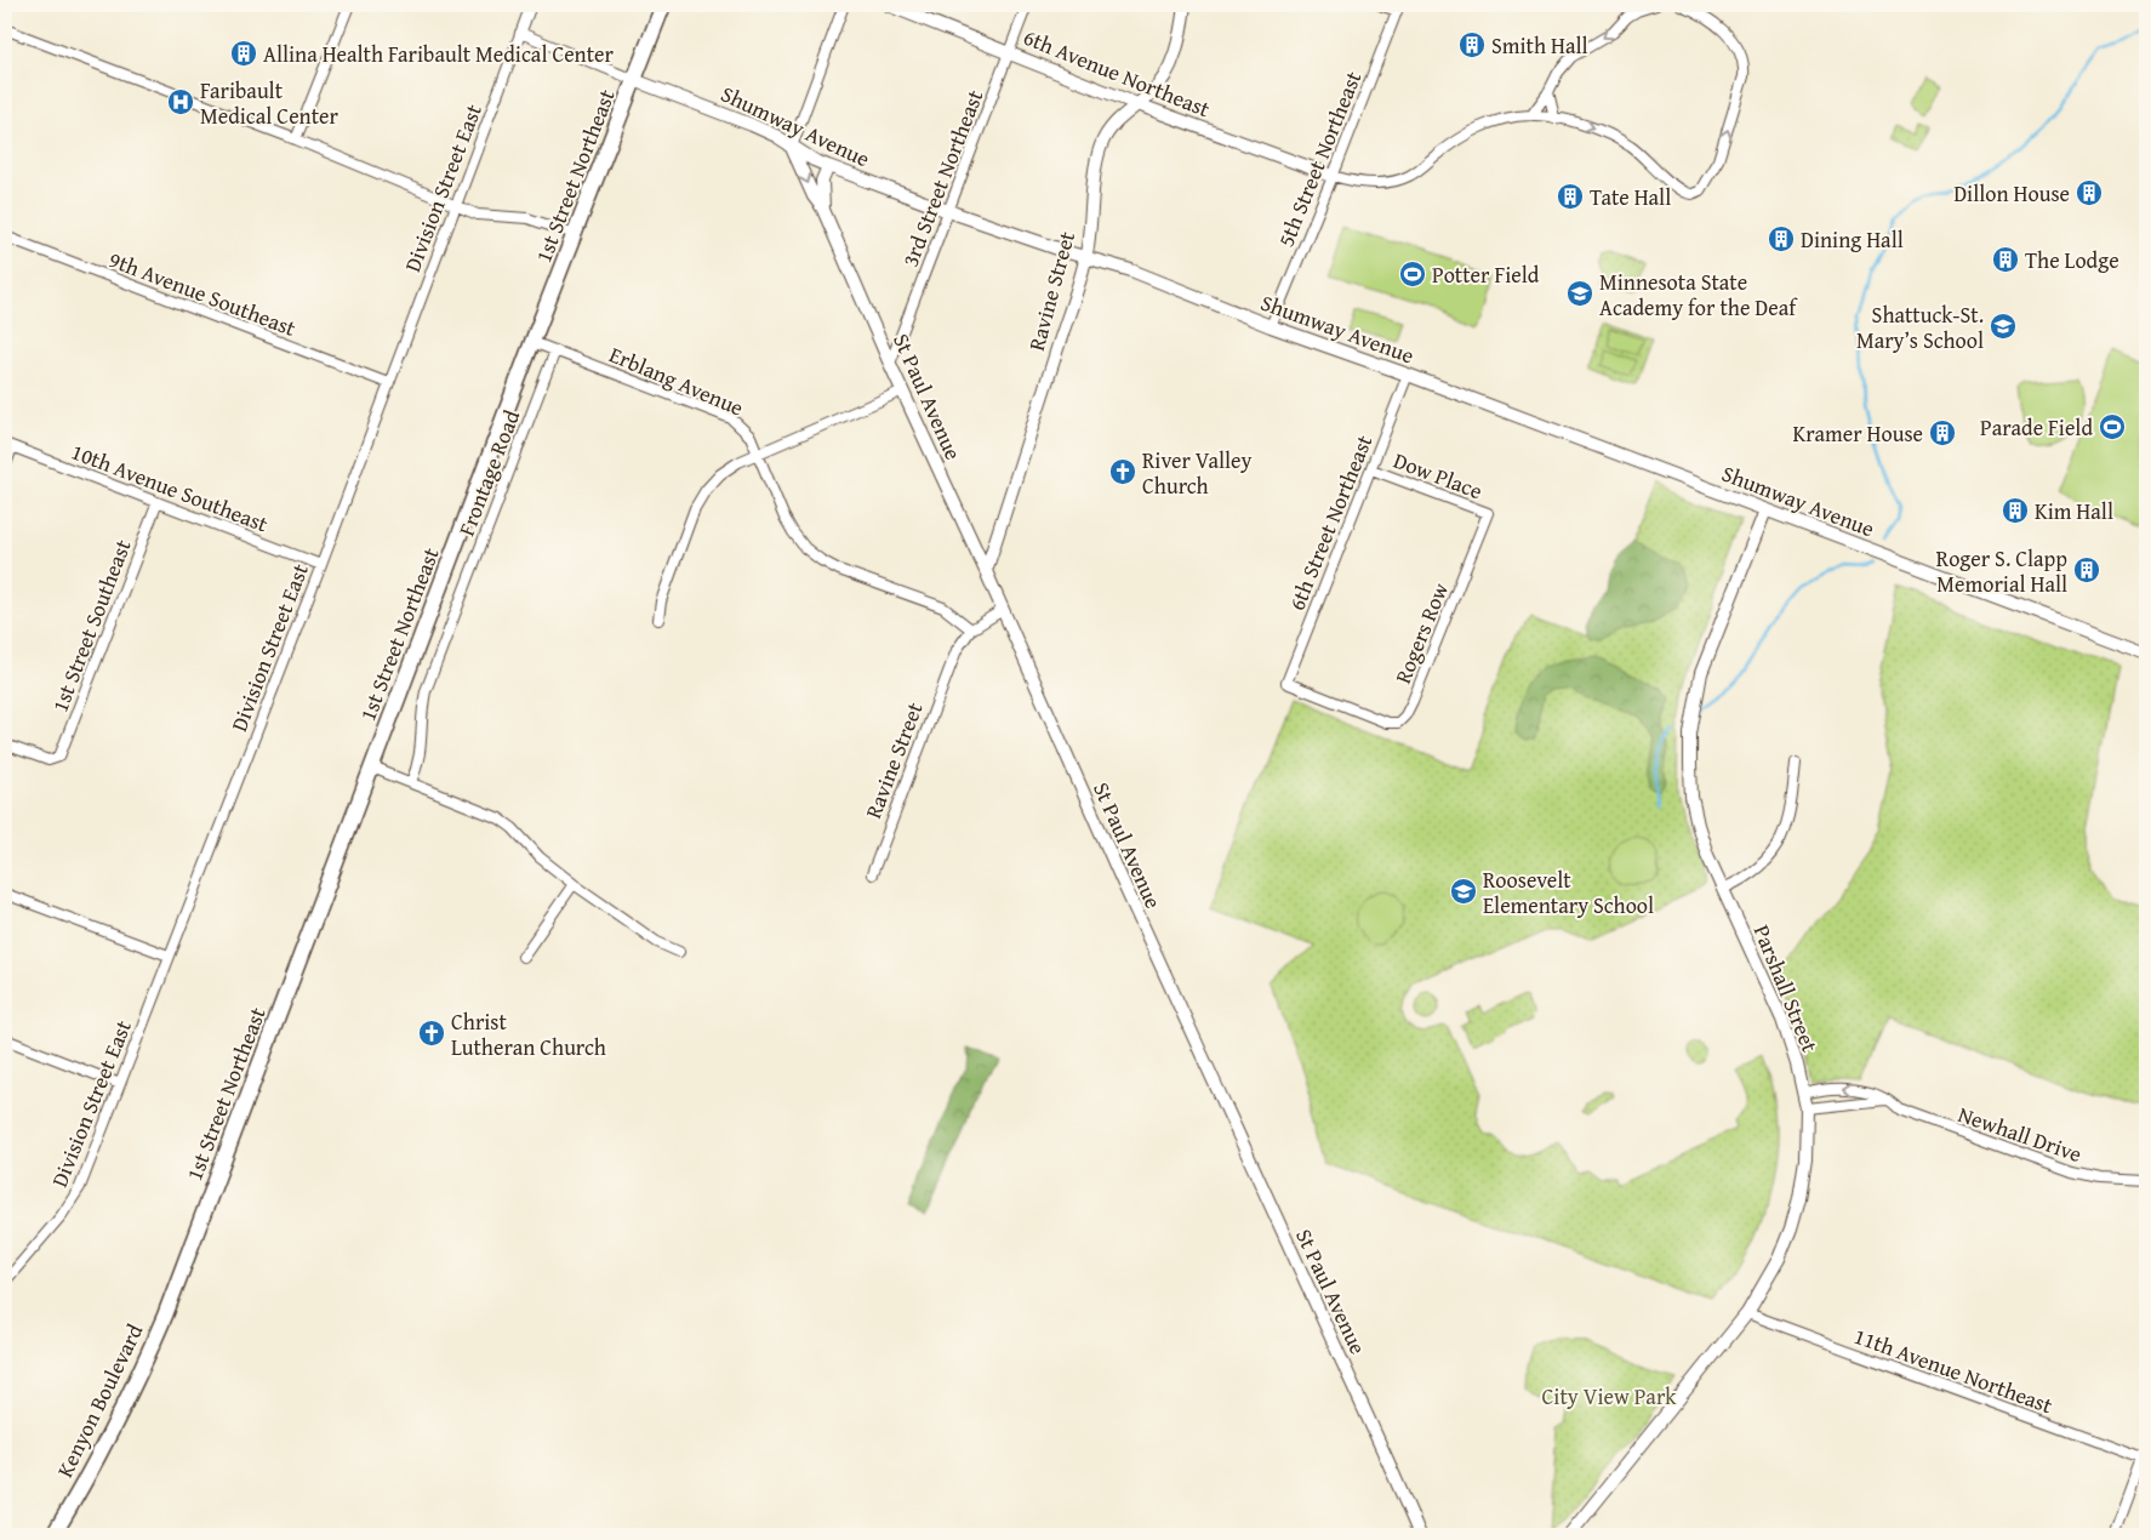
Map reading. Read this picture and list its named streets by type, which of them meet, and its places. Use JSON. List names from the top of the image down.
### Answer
{
  "streets": {
    "main road": ["1st Street Northeast", "Kenyon Boulevard"],
    "street": [
      "6th Avenue Northeast",
      "Shumway Avenue",
      "5th Street Northeast",
      "3rd Street Northeast",
      "Division Street East",
      "Ravine Street",
      "9th Avenue Southeast",
      "Erblang Avenue",
      "St Paul Avenue",
      "Frontage Road",
      "Dow Place",
      "10th Avenue Southeast",
      "6th Street Northeast",
      "1st Street Southeast",
      "Rogers Row",
      "Parshall Street",
      "Newhall Drive",
      "11th Avenue Northeast"
    ]
  },
  "crossings": [
    ["6th Avenue Northeast", "5th Street Northeast"],
    ["6th Avenue Northeast", "3rd Street Northeast"],
    ["6th Avenue Northeast", "Ravine Street"],
    ["Shumway Avenue", "5th Street Northeast"],
    ["Shumway Avenue", "1st Street Northeast"],
    ["Shumway Avenue", "3rd Street Northeast"],
    ["Shumway Avenue", "Division Street East"],
    ["Shumway Avenue", "Ravine Street"],
    ["Shumway Avenue", "St Paul Avenue"],
    ["Shumway Avenue", "6th Street Northeast"],
    ["Shumway Avenue", "Parshall Street"],
    ["1st Street Northeast", "Erblang Avenue"],
    ["1st Street Northeast", "Kenyon Boulevard"],
    ["3rd Street Northeast", "St Paul Avenue"],
    ["Division Street East", "9th Avenue Southeast"],
    ["Division Street East", "10th Avenue Southeast"],
    ["Ravine Street", "Erblang Avenue"],
    ["Ravine Street", "St Paul Avenue"],
    ["Erblang Avenue", "Frontage Road"],
    ["Dow Place", "6th Street Northeast"],
    ["Dow Place", "Rogers Row"],
    ["10th Avenue Southeast", "1st Street Southeast"],
    ["6th Street Northeast", "Rogers Row"],
    ["Parshall Street", "Newhall Drive"],
    ["Parshall Street", "11th Avenue Northeast"]
  ],
  "parks": ["City View Park"],
  "places": {
    "building": [
      "Smith Hall",
      "Allina Health Faribault Medical Center",
      "Dillon House",
      "Tate Hall",
      "Dining Hall",
      "The Lodge",
      "Kramer House",
      "Kim Hall",
      "Roger S. Clapp Memorial Hall"
    ],
    "hospital": ["Faribault Medical Center"],
    "sports": ["Potter Field", "Parade Field"],
    "school or university": ["Minnesota State Academy for the Deaf", "Shattuck-St. Mary’s School", "Roosevelt Elementary School"],
    "church": ["River Valley Church", "Christ Lutheran Church"]
  }
}
